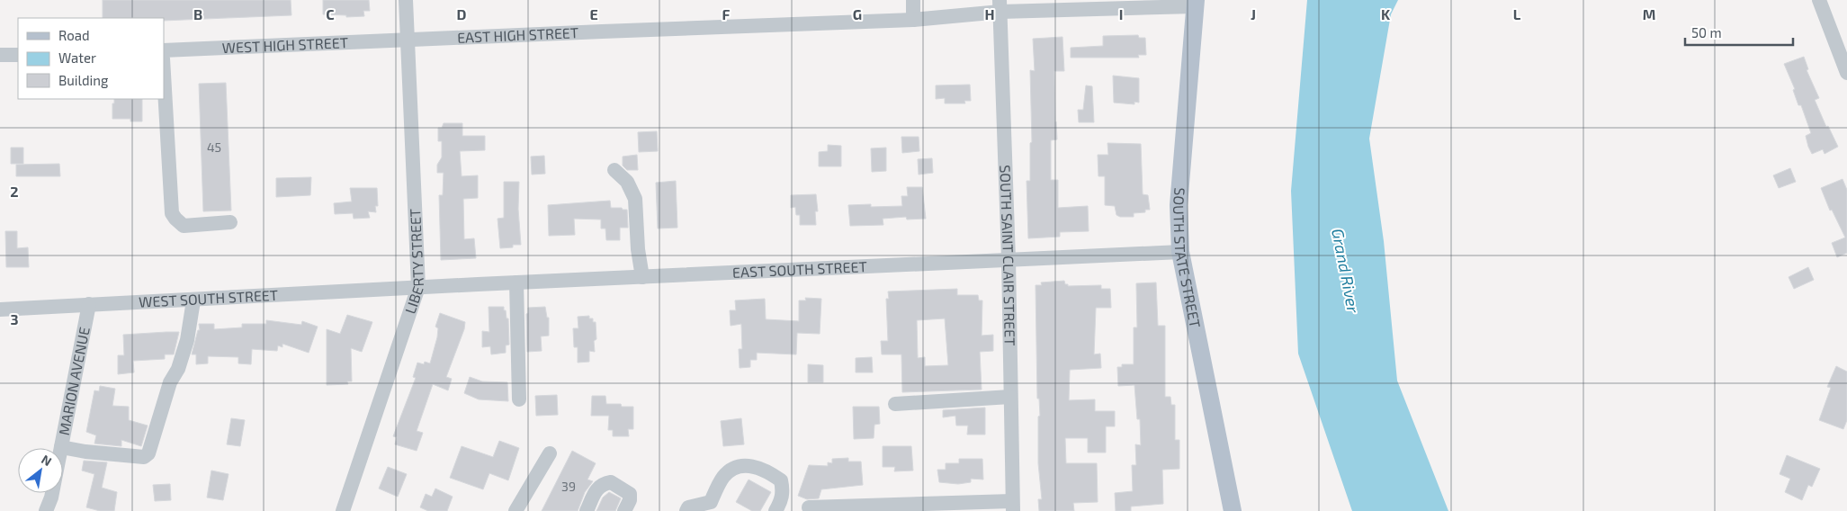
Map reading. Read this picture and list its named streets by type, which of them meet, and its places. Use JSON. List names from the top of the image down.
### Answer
{
  "streets": {
    "main road": ["SOUTH STATE STREET"],
    "street": [
      "EAST HIGH STREET",
      "WEST HIGH STREET",
      "SOUTH SAINT CLAIR STREET",
      "LIBERTY STREET",
      "EAST SOUTH STREET",
      "WEST SOUTH STREET",
      "MARION AVENUE"
    ]
  },
  "crossings": [
    ["EAST HIGH STREET", "WEST HIGH STREET"],
    ["EAST HIGH STREET", "SOUTH SAINT CLAIR STREET"],
    ["EAST HIGH STREET", "SOUTH STATE STREET"],
    ["EAST HIGH STREET", "LIBERTY STREET"],
    ["WEST HIGH STREET", "LIBERTY STREET"],
    ["SOUTH SAINT CLAIR STREET", "EAST SOUTH STREET"],
    ["SOUTH STATE STREET", "EAST SOUTH STREET"],
    ["LIBERTY STREET", "EAST SOUTH STREET"],
    ["LIBERTY STREET", "WEST SOUTH STREET"],
    ["EAST SOUTH STREET", "WEST SOUTH STREET"],
    ["WEST SOUTH STREET", "MARION AVENUE"]
  ],
  "water": ["Grand River"],
  "house_numbers": ["45", "39"],
  "legend": ["Road", "Water", "Building"],
  "scale_bar": "50 m",
  "north": "top right",
  "grid": {
    "columns": [
      "B",
      "C",
      "D",
      "E",
      "F",
      "G",
      "H",
      "I",
      "J",
      "K",
      "L",
      "M"
    ],
    "rows": ["2", "3"]
  }
}
